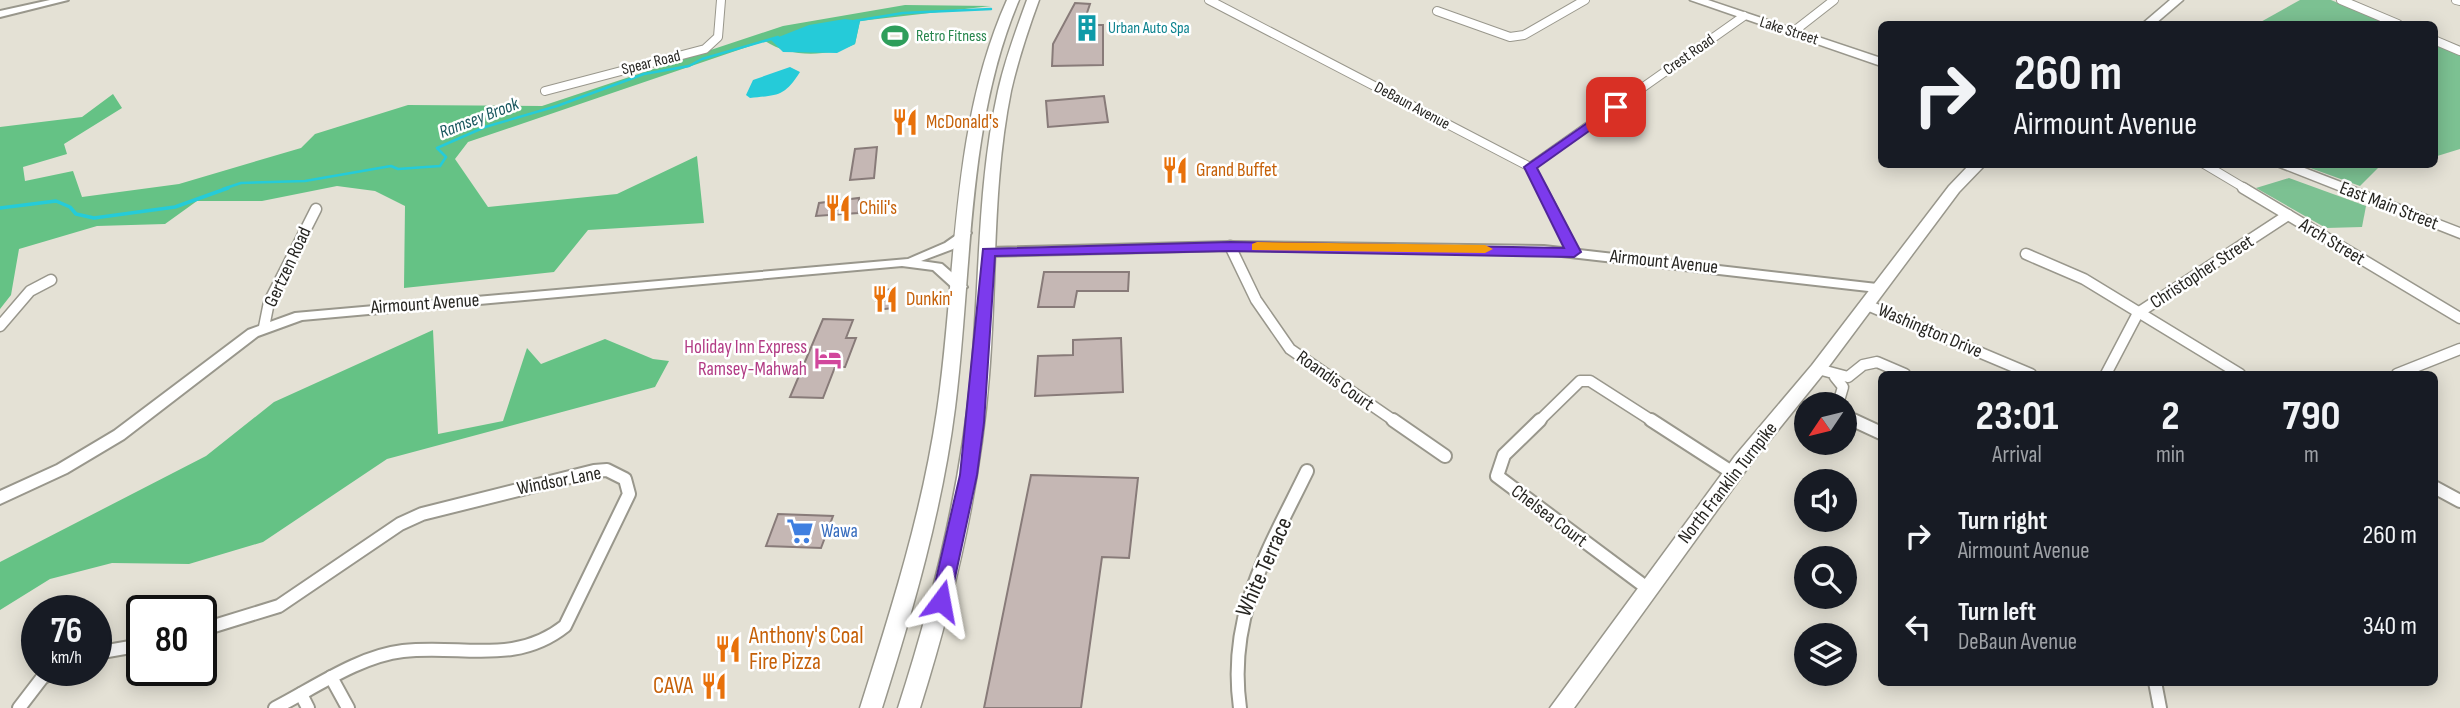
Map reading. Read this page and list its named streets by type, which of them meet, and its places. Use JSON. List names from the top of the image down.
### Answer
{
  "streets": {
    "main road": ["Lake Street", "East Main Street", "North Franklin Turnpike"],
    "street": [
      "Crest Road",
      "Spear Road",
      "DeBaun Avenue",
      "Arch Street",
      "Airmount Avenue",
      "Gertzen Road",
      "Christopher Street",
      "Washington Drive",
      "Roandis Court",
      "Windsor Lane",
      "Chelsea Court",
      "White Terrace"
    ]
  },
  "crossings": [
    ["Lake Street", "Crest Road"],
    ["Crest Road", "DeBaun Avenue"],
    ["Arch Street", "Christopher Street"],
    ["Airmount Avenue", "Gertzen Road"],
    ["Airmount Avenue", "Roandis Court"],
    ["Airmount Avenue", "North Franklin Turnpike"],
    ["Washington Drive", "North Franklin Turnpike"],
    ["North Franklin Turnpike", "Chelsea Court"]
  ],
  "water": ["Ramsey Brook"],
  "places": {
    "building": ["Urban Auto Spa"],
    "sports": ["Retro Fitness"],
    "restaurant": [
      "McDonald's",
      "Grand Buffet",
      "Chili's",
      "Dunkin'",
      "Anthony's Coal Fire Pizza",
      "CAVA"
    ],
    "hotel": ["Holiday Inn Express Ramsey-Mahwah"],
    "supermarket": ["Wawa"]
  },
  "north": "bottom left",
  "page": {
    "turn": ["260 m", "Airmount Avenue"],
    "eta": [
      "23:01",
      "Arrival",
      "2",
      "min",
      "790",
      "m"
    ],
    "list": [
      {
        "name": "Turn right",
        "note": "Airmount Avenue",
        "value": "260 m"
      },
      {
        "name": "Turn left",
        "note": "DeBaun Avenue",
        "value": "340 m"
      }
    ],
    "speed": "76 km/h",
    "limit": "80"
  }
}
